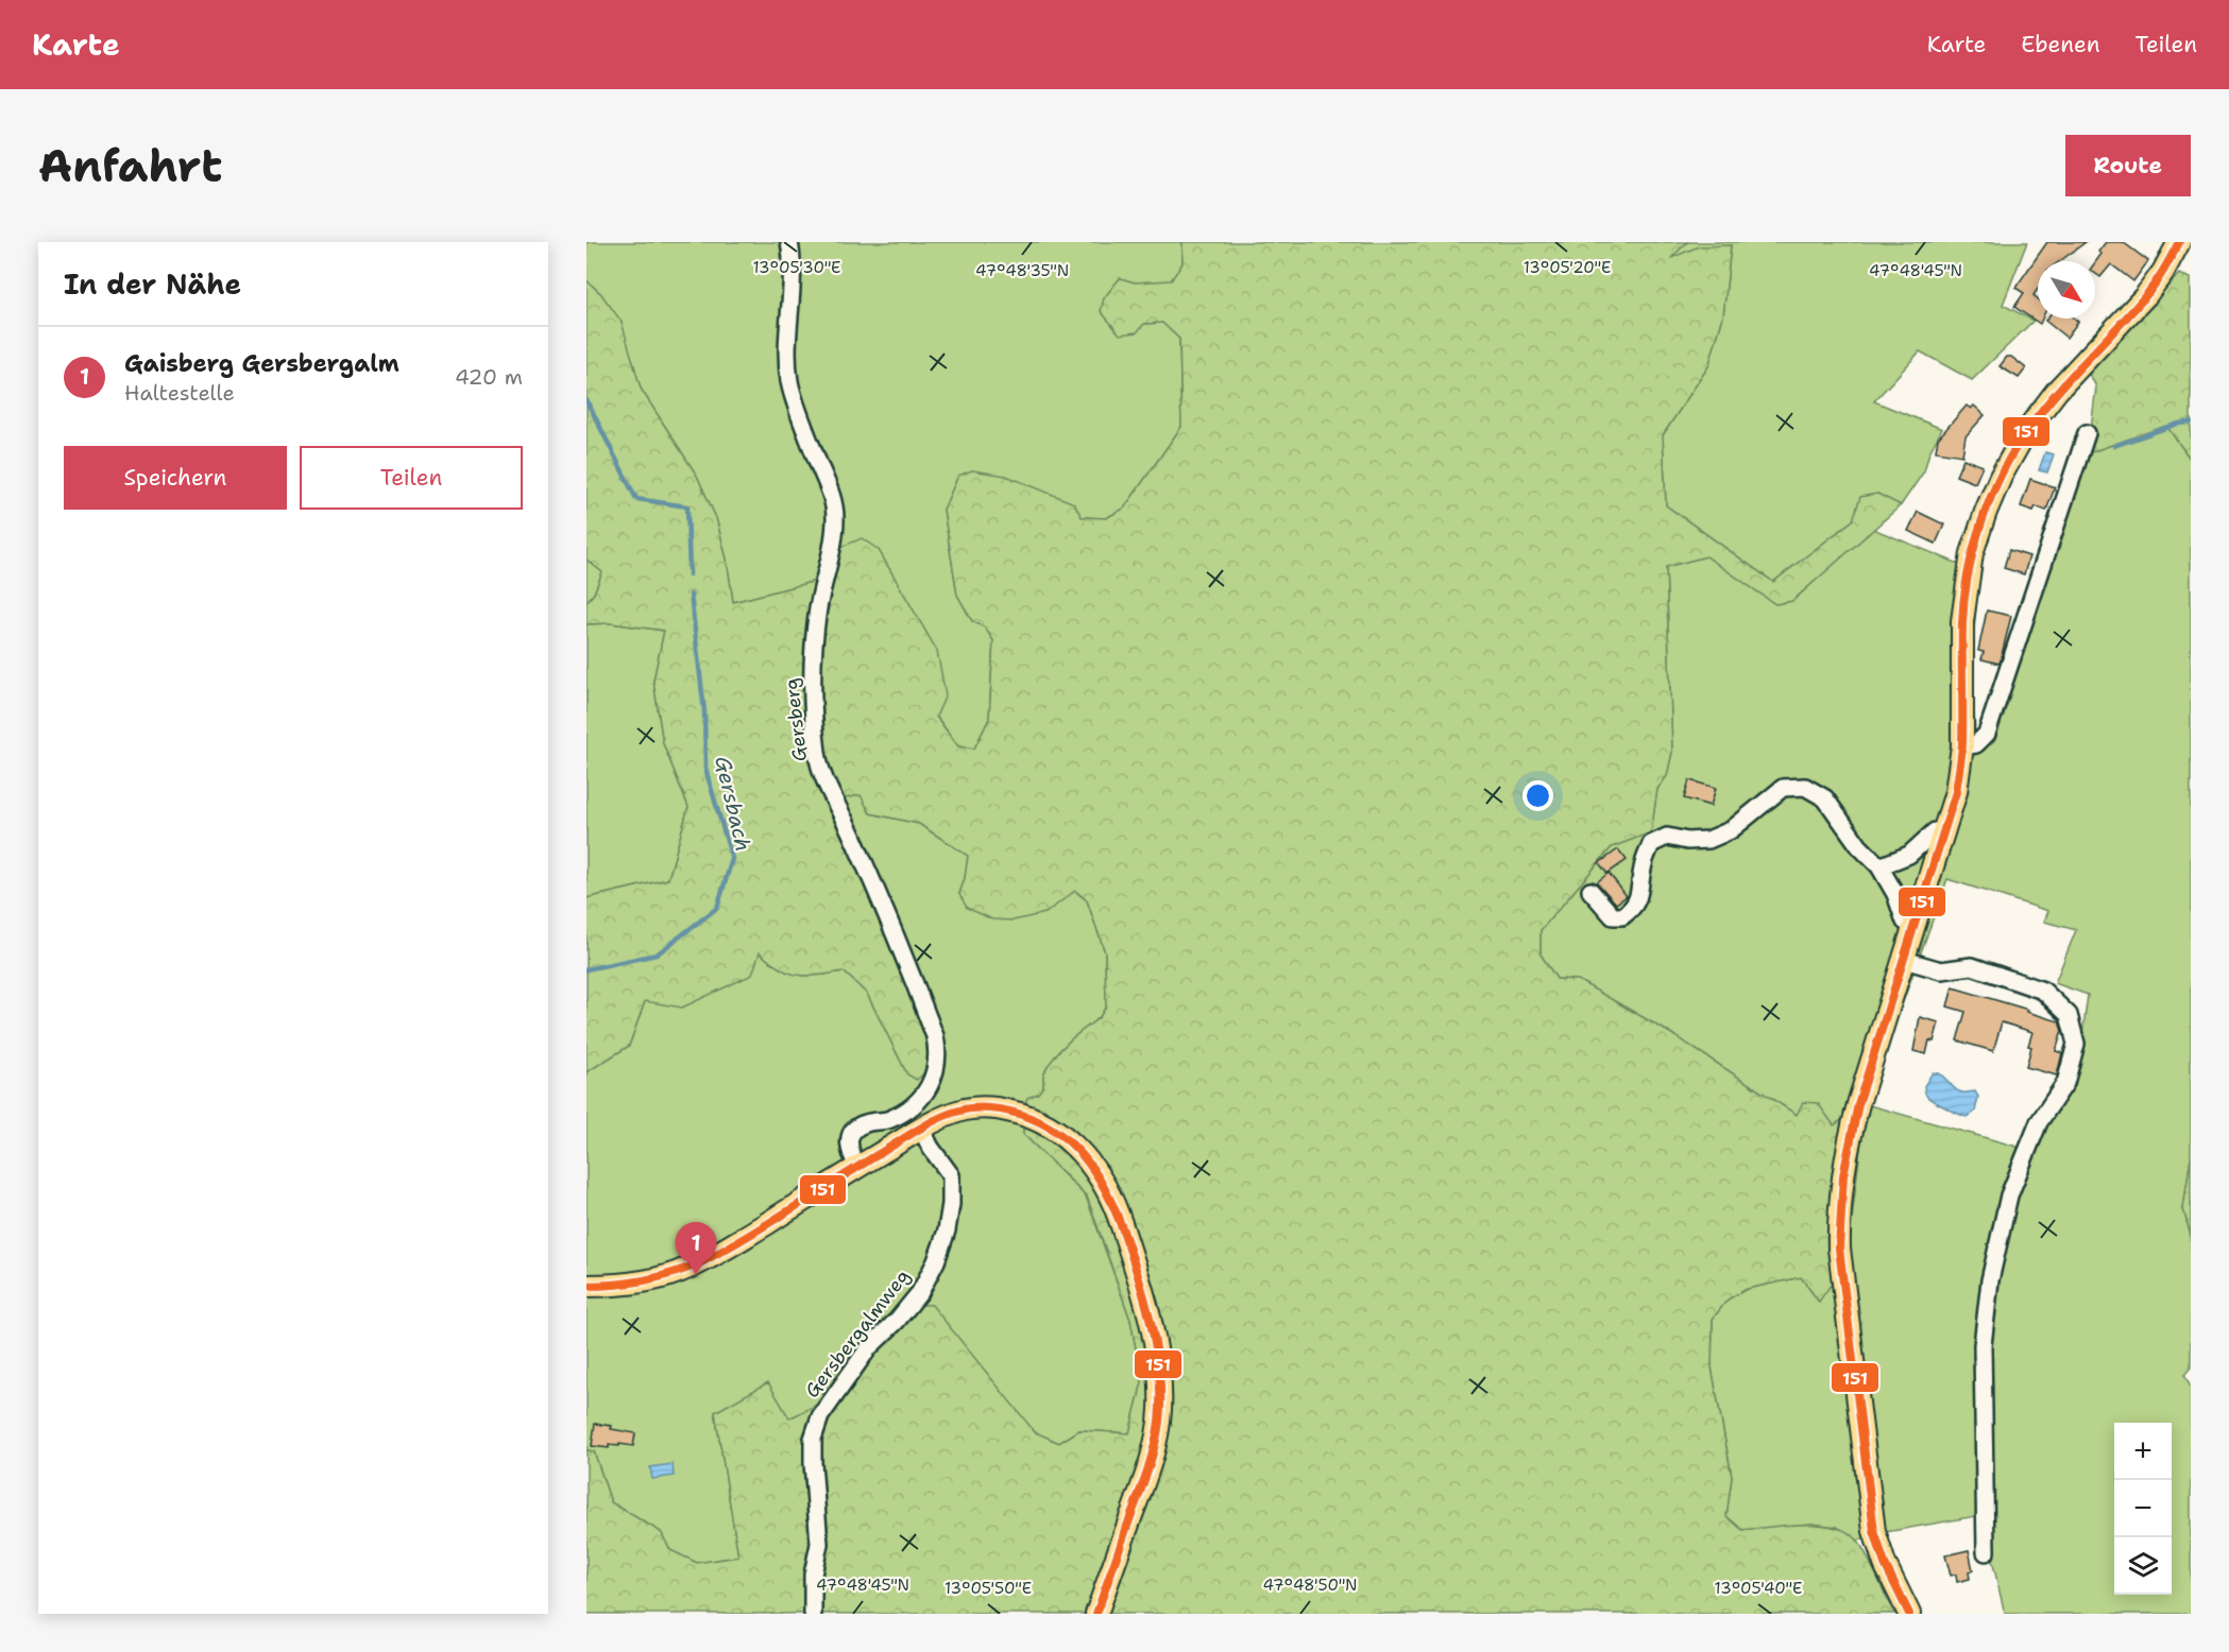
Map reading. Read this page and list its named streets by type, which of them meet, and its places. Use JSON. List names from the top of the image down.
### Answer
{
  "streets": {
    "street": ["Gersberg", "Gersbergalmweg"]
  },
  "water": ["Gersbach"],
  "lines": ["transit line 151"],
  "north": "bottom right",
  "page": {
    "header": "Karte",
    "nav": ["Karte", "Ebenen", "Teilen"],
    "buttons": [
      "Route",
      ["Speichern", "Teilen"]
    ],
    "title": "Anfahrt",
    "heading": "In der Nähe",
    "list": [
      {
        "mark": "1",
        "name": "Gaisberg Gersbergalm",
        "note": "Haltestelle",
        "value": "420 m"
      }
    ],
    "pins": "1",
    "map_buttons": ["+", "−"]
  },
  "coordinates": [
    "13°05'30\"E",
    "13°05'20\"E",
    "47°48'45\"N",
    "47°48'35\"N",
    "47°48'50\"N",
    "13°05'50\"E",
    "13°05'40\"E"
  ]
}
